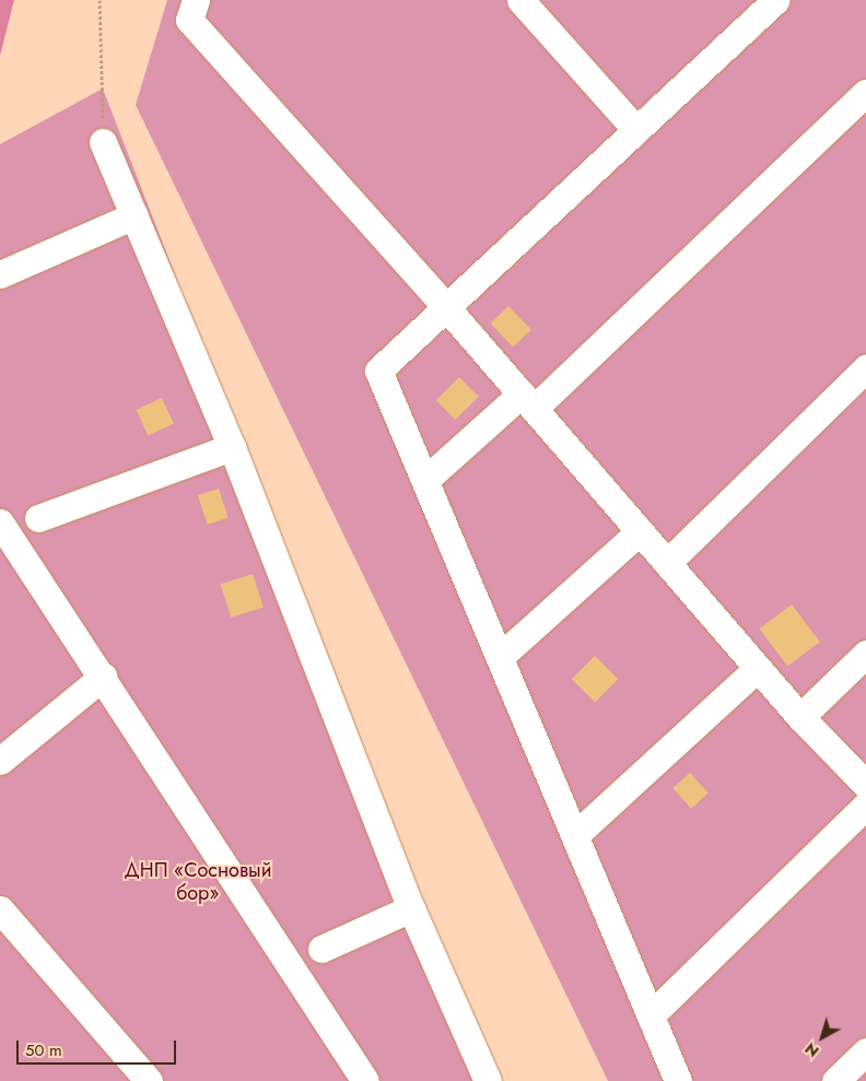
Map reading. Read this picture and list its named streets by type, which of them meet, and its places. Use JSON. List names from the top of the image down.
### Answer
{
  "parks": ["ДНП «Сосновый бор»"],
  "scale_bar": "50 m",
  "north": "bottom left"
}
